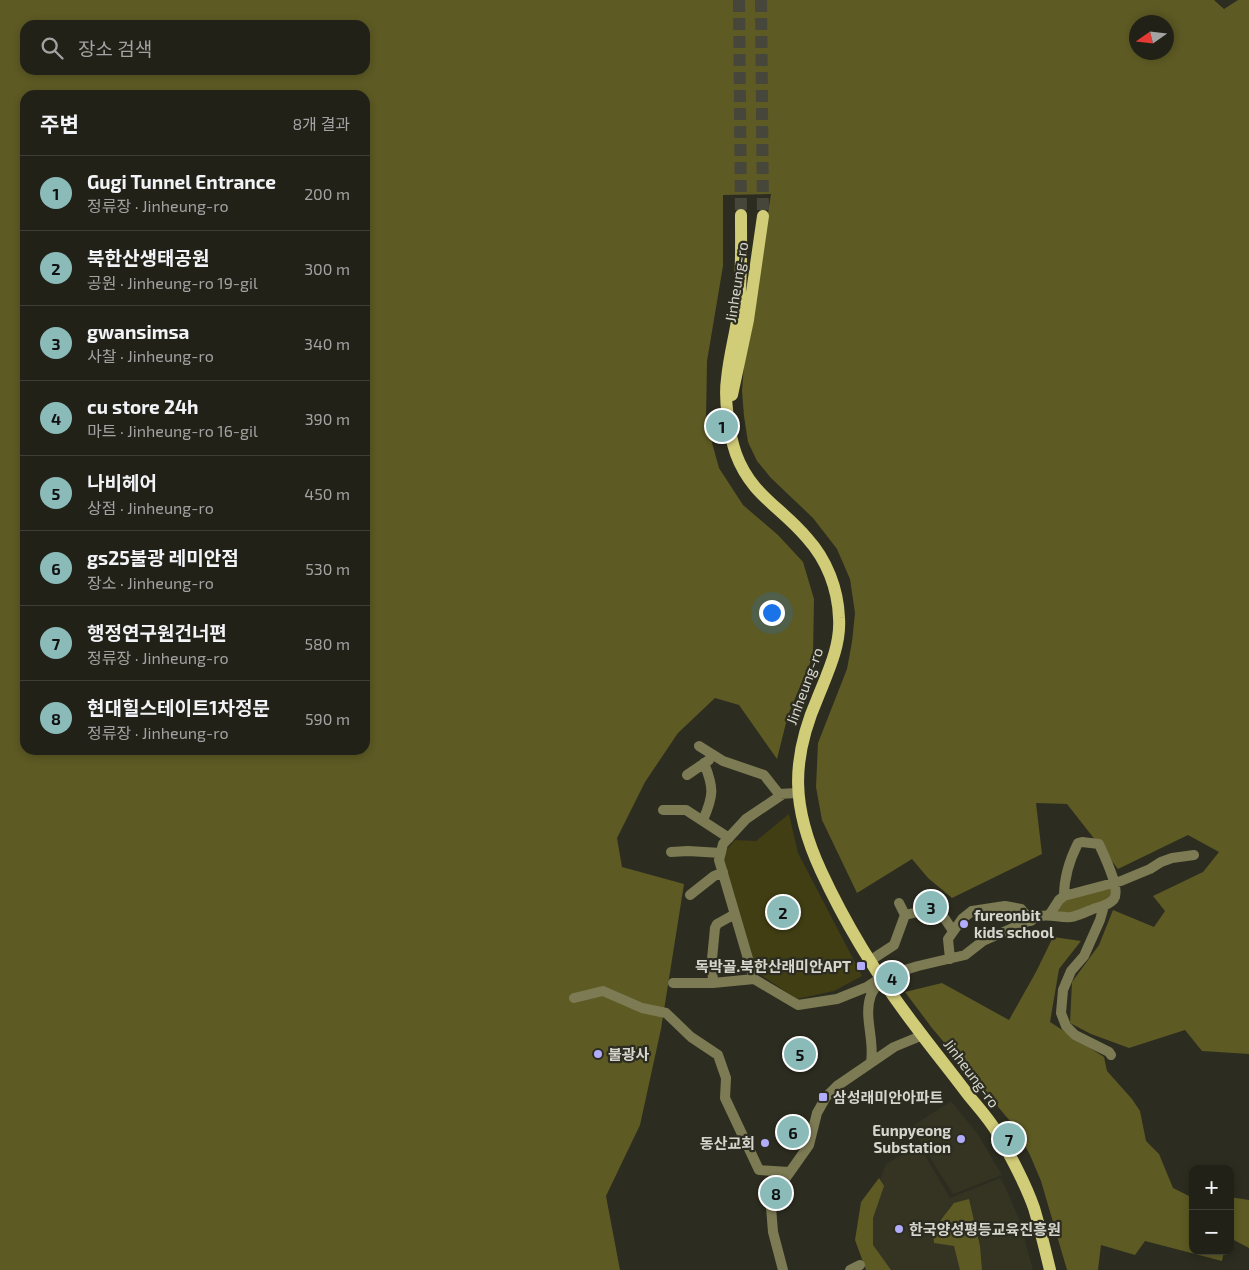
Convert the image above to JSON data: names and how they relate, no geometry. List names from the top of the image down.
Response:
{
  "streets": {
    "main road": ["Jinheung-ro"]
  },
  "places": {
    "other": [
      "fureonbit kids school",
      "불광사",
      "Eunpyeong Substation",
      "동산교회",
      "한국양성평등교육진흥원"
    ],
    "transit": ["독박골.북한산래미안APT", "삼성래미안아파트"]
  },
  "north": "left",
  "page": {
    "search": "장소 검색",
    "heading": ["주변", "8개 결과"],
    "list": [
      {
        "mark": "1",
        "name": "Gugi Tunnel Entrance",
        "note": "정류장 · Jinheung-ro",
        "value": "200 m"
      },
      {
        "mark": "2",
        "name": "북한산생태공원",
        "note": "공원 · Jinheung-ro 19-gil",
        "value": "300 m"
      },
      {
        "mark": "3",
        "name": "gwansimsa",
        "note": "사찰 · Jinheung-ro",
        "value": "340 m"
      },
      {
        "mark": "4",
        "name": "cu store 24h",
        "note": "마트 · Jinheung-ro 16-gil",
        "value": "390 m"
      },
      {
        "mark": "5",
        "name": "나비헤어",
        "note": "상점 · Jinheung-ro",
        "value": "450 m"
      },
      {
        "mark": "6",
        "name": "gs25불광 레미안점",
        "note": "장소 · Jinheung-ro",
        "value": "530 m"
      },
      {
        "mark": "7",
        "name": "행정연구원건너편",
        "note": "정류장 · Jinheung-ro",
        "value": "580 m"
      },
      {
        "mark": "8",
        "name": "현대힐스테이트1차정문",
        "note": "정류장 · Jinheung-ro",
        "value": "590 m"
      }
    ],
    "pins": [
      "1",
      "3",
      "2",
      "4",
      "5",
      "6",
      "7",
      "8"
    ],
    "map_buttons": ["+", "−"]
  }
}
